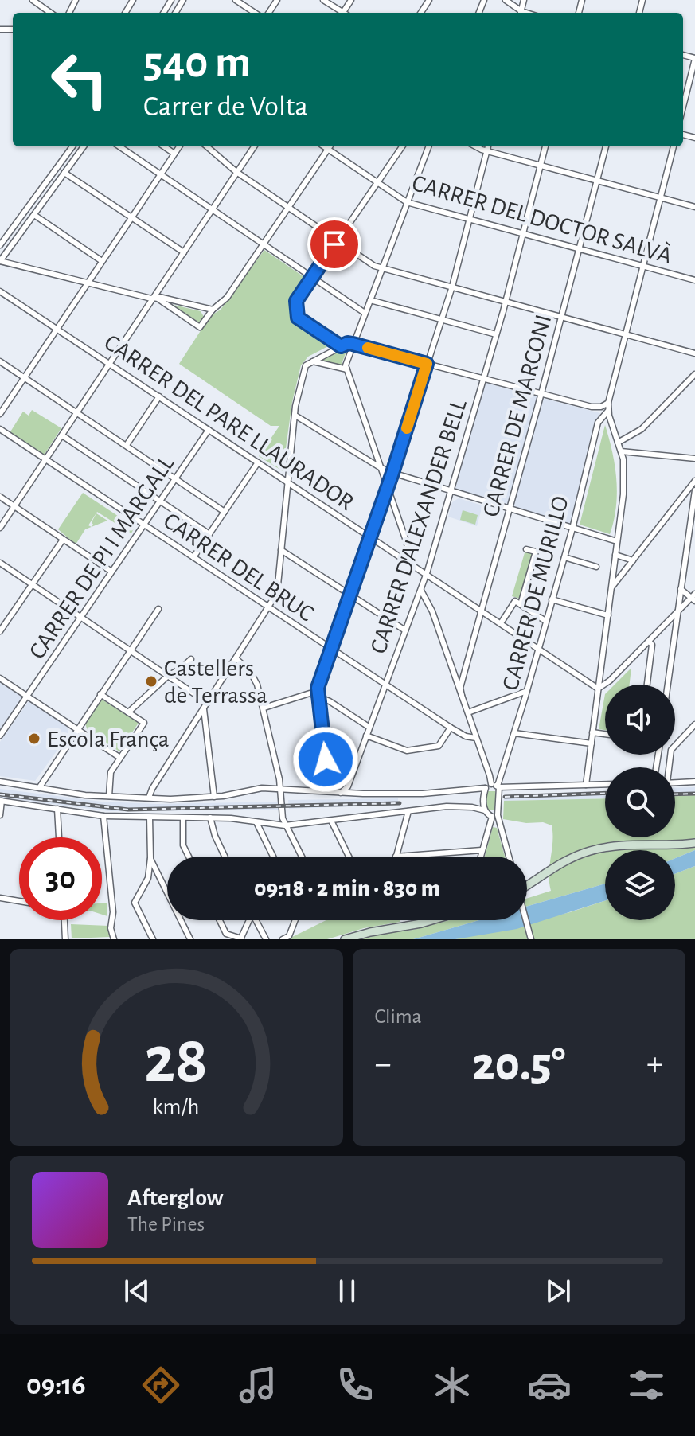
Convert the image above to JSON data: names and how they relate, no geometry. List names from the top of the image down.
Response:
{
  "streets": {
    "street": [
      "CARRER DEL DOCTOR SALVÀ",
      "CARRER DE MARCONI",
      "CARRER DEL PARE LLAURADOR",
      "CARRER D'ALEXANDER BELL",
      "CARRER DE PI I MARGALL",
      "CARRER DEL BRUC",
      "CARRER DE MURILLO"
    ]
  },
  "crossings": [
    ["CARRER DEL DOCTOR SALVÀ", "CARRER DE MARCONI"],
    ["CARRER DEL DOCTOR SALVÀ", "CARRER D'ALEXANDER BELL"],
    ["CARRER DE MARCONI", "CARRER DEL PARE LLAURADOR"],
    ["CARRER DEL PARE LLAURADOR", "CARRER D'ALEXANDER BELL"],
    ["CARRER DEL PARE LLAURADOR", "CARRER DE PI I MARGALL"],
    ["CARRER DEL PARE LLAURADOR", "CARRER DE MURILLO"],
    ["CARRER D'ALEXANDER BELL", "CARRER DEL BRUC"],
    ["CARRER DE PI I MARGALL", "CARRER DEL BRUC"]
  ],
  "places": ["Castellers de Terrassa", "Escola França"],
  "page": {
    "turn": ["540 m", "Carrer de Volta"],
    "limit": "30",
    "trip": "09:18 · 2 min · 830 m",
    "tile": "Clima",
    "heat": ["−", "20.5°", "+"],
    "song": ["Afterglow", "The Pines"],
    "tabs": "09:16",
    "gauge": ["28", "km/h"]
  }
}
